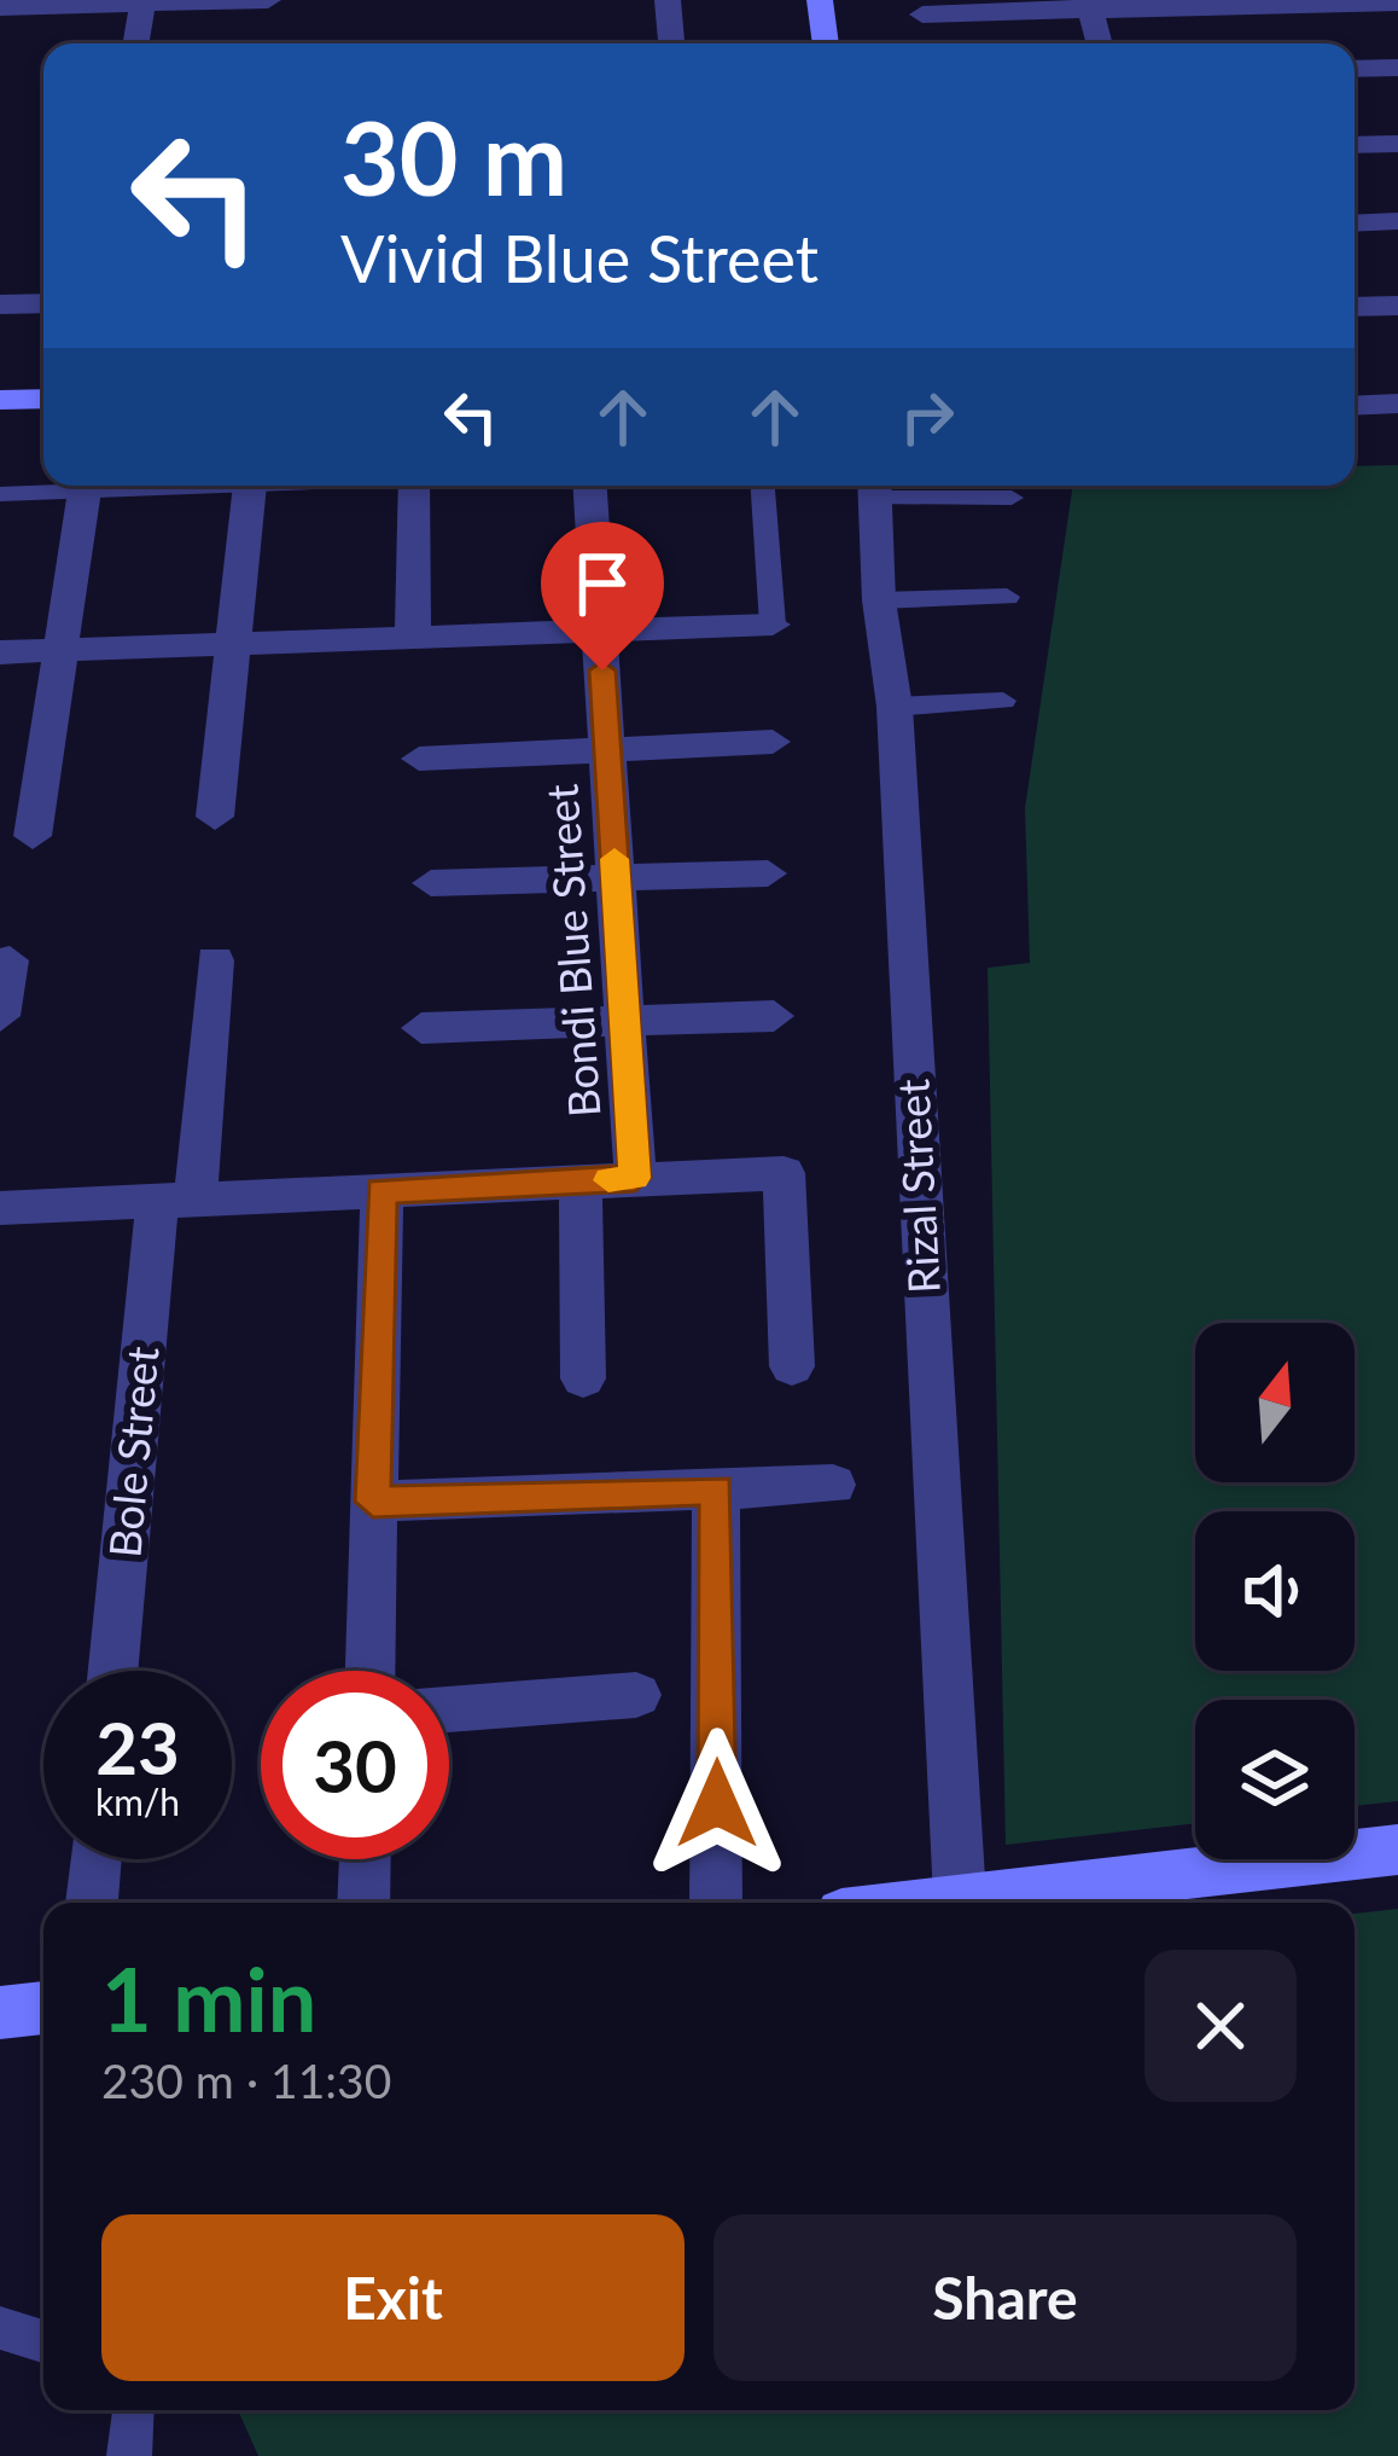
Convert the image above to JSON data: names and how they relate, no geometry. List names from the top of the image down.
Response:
{
  "streets": {
    "street": ["Bondi Blue Street", "Rizal Street", "Bole Street"]
  },
  "north": "top",
  "page": {
    "turn": ["30 m", "Vivid Blue Street"],
    "speed": "23 km/h",
    "limit": "30",
    "heading": ["1 min", "230 m · 11:30"],
    "buttons": ["Exit", "Share"]
  }
}
